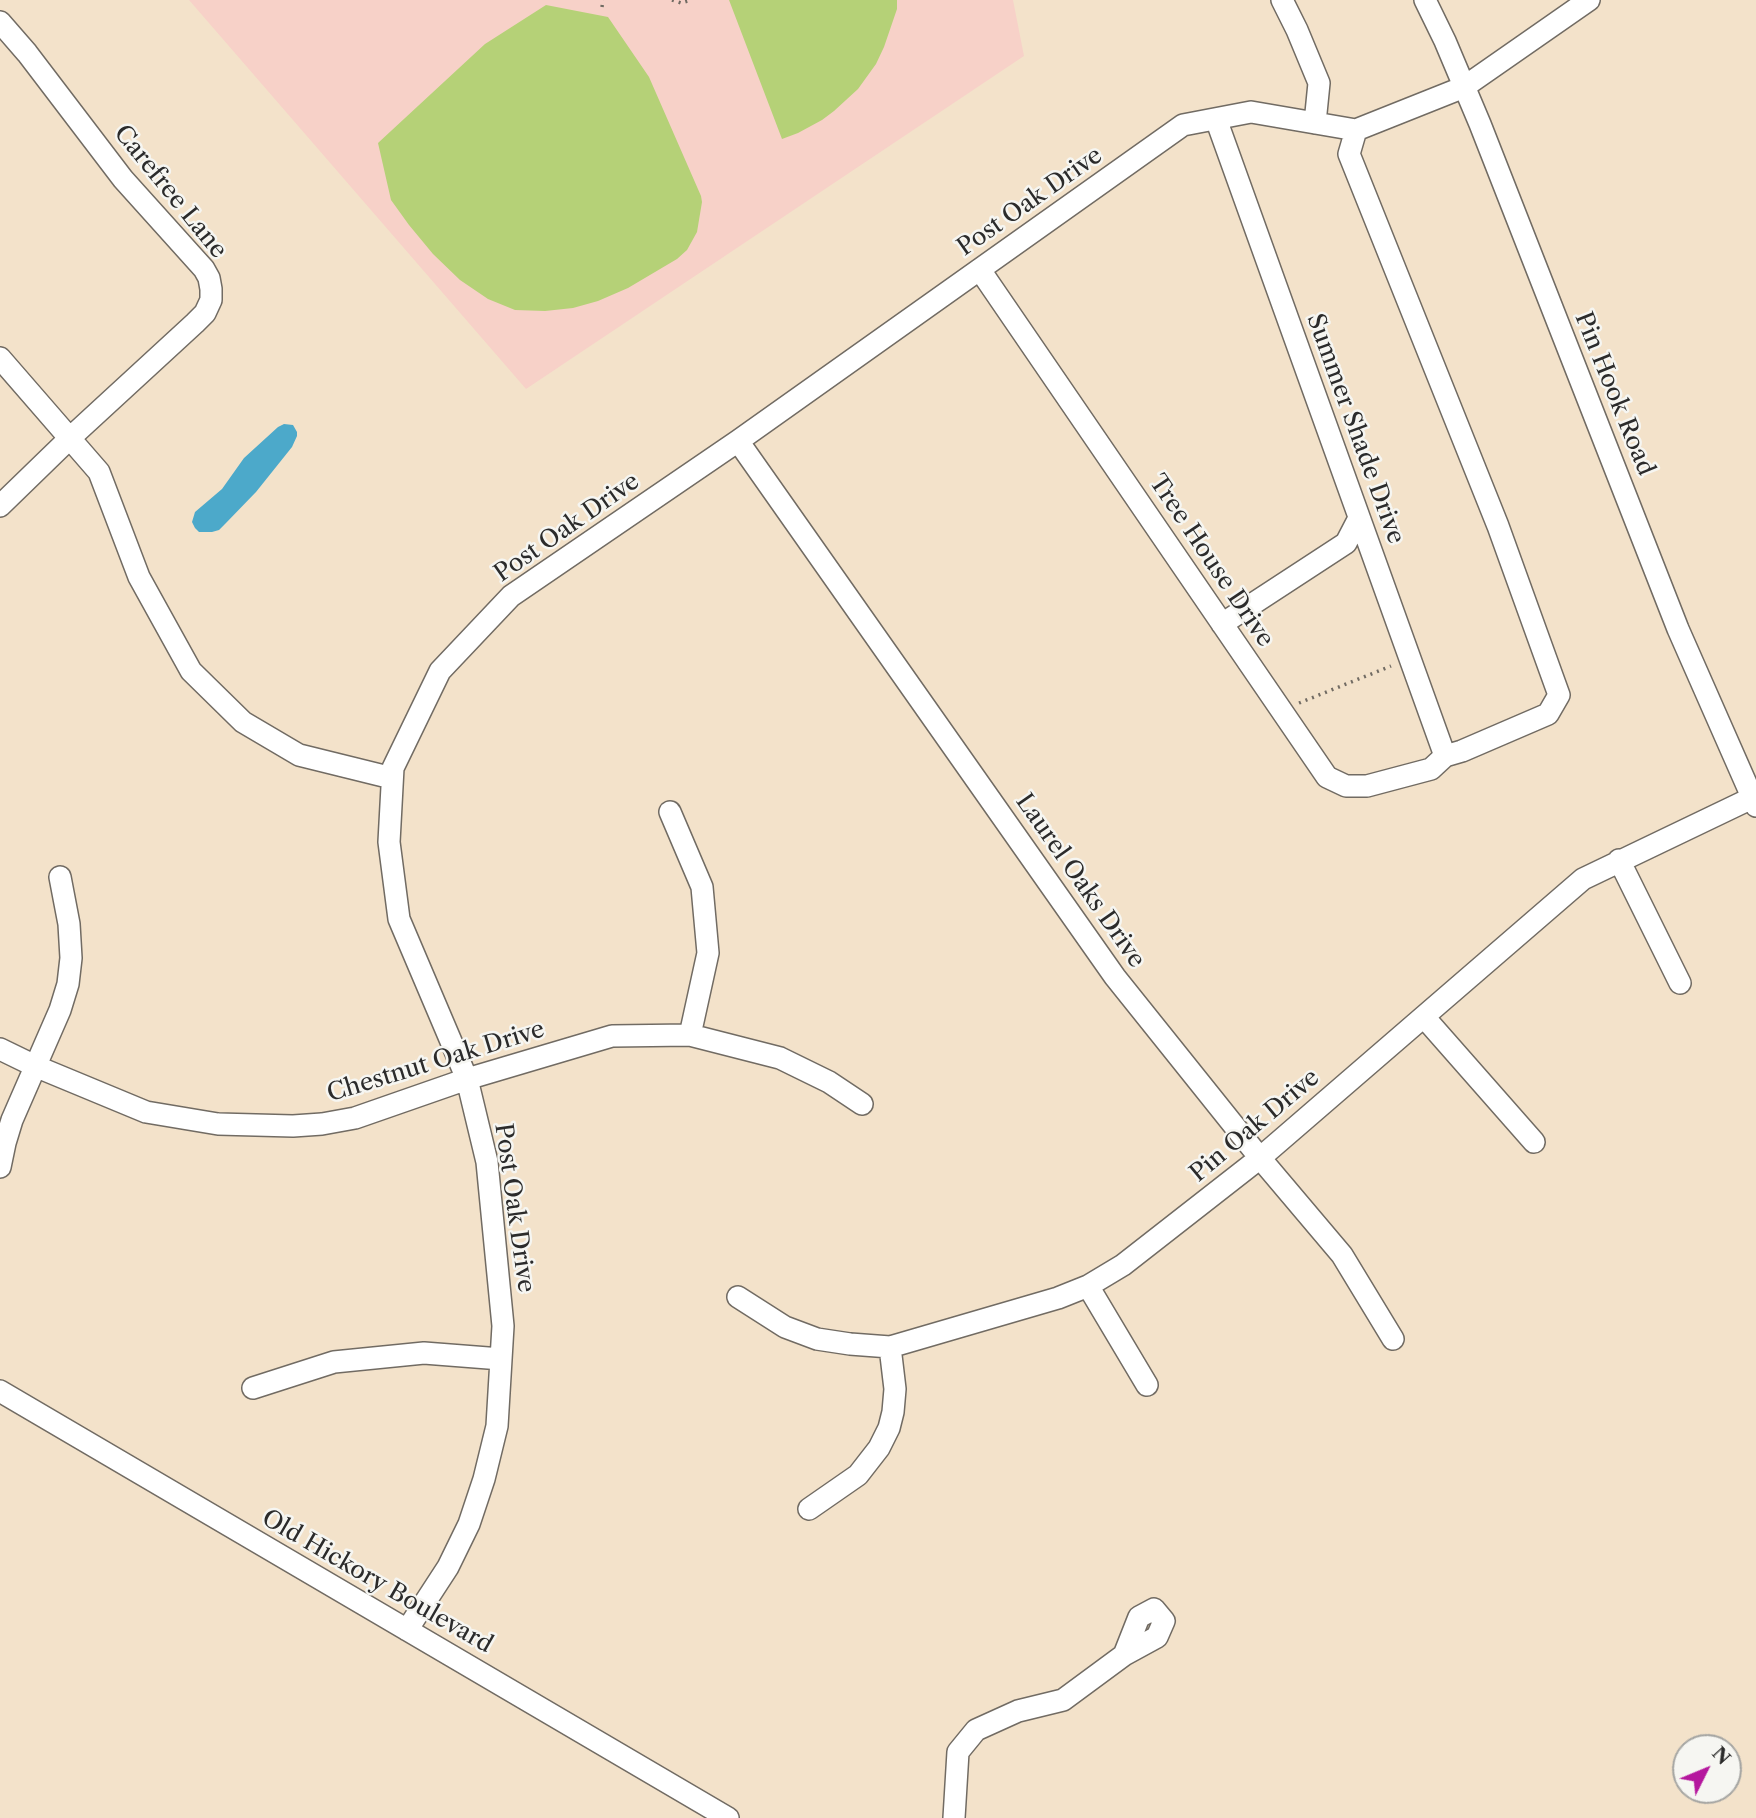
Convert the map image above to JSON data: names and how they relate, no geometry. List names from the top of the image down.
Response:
{
  "streets": {
    "street": [
      "Carefree Lane",
      "Post Oak Drive",
      "Pin Hook Road",
      "Summer Shade Drive",
      "Tree House Drive",
      "Laurel Oaks Drive",
      "Chestnut Oak Drive",
      "Pin Oak Drive",
      "Old Hickory Boulevard"
    ]
  },
  "crossings": [
    ["Post Oak Drive", "Summer Shade Drive"],
    ["Post Oak Drive", "Tree House Drive"],
    ["Post Oak Drive", "Laurel Oaks Drive"],
    ["Post Oak Drive", "Chestnut Oak Drive"],
    ["Post Oak Drive", "Old Hickory Boulevard"],
    ["Pin Hook Road", "Pin Oak Drive"],
    ["Summer Shade Drive", "Tree House Drive"],
    ["Laurel Oaks Drive", "Pin Oak Drive"]
  ],
  "north": "top right"
}
